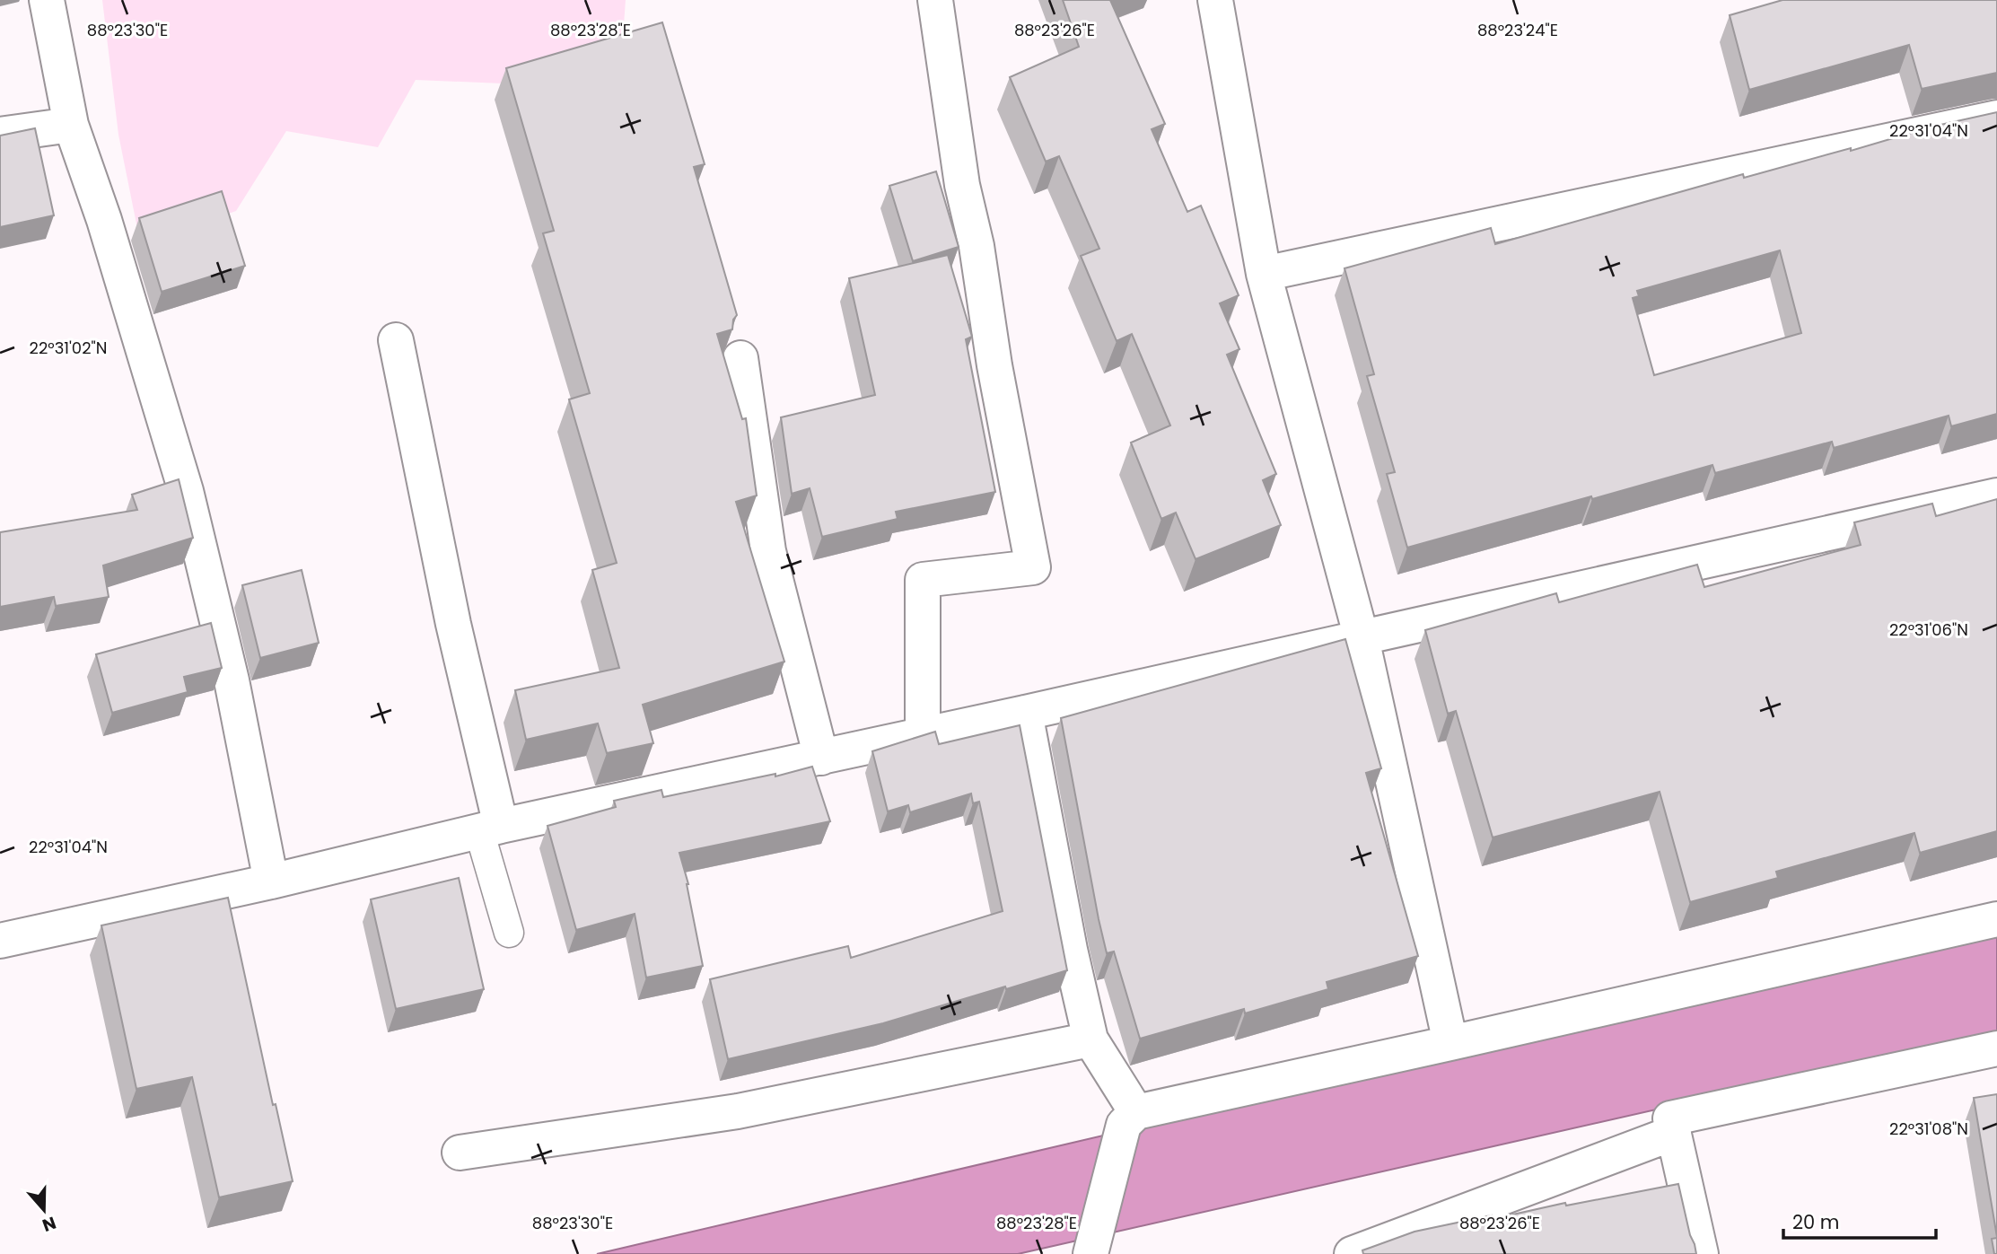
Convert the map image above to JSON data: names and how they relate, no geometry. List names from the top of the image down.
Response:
{
  "scale_bar": "20 m",
  "north": "bottom",
  "coordinates": [
    "88°23'30\"E",
    "88°23'28\"E",
    "88°23'26\"E",
    "88°23'24\"E",
    "22°31'04\"N",
    "22°31'02\"N",
    "22°31'06\"N",
    "22°31'08\"N"
  ]
}
